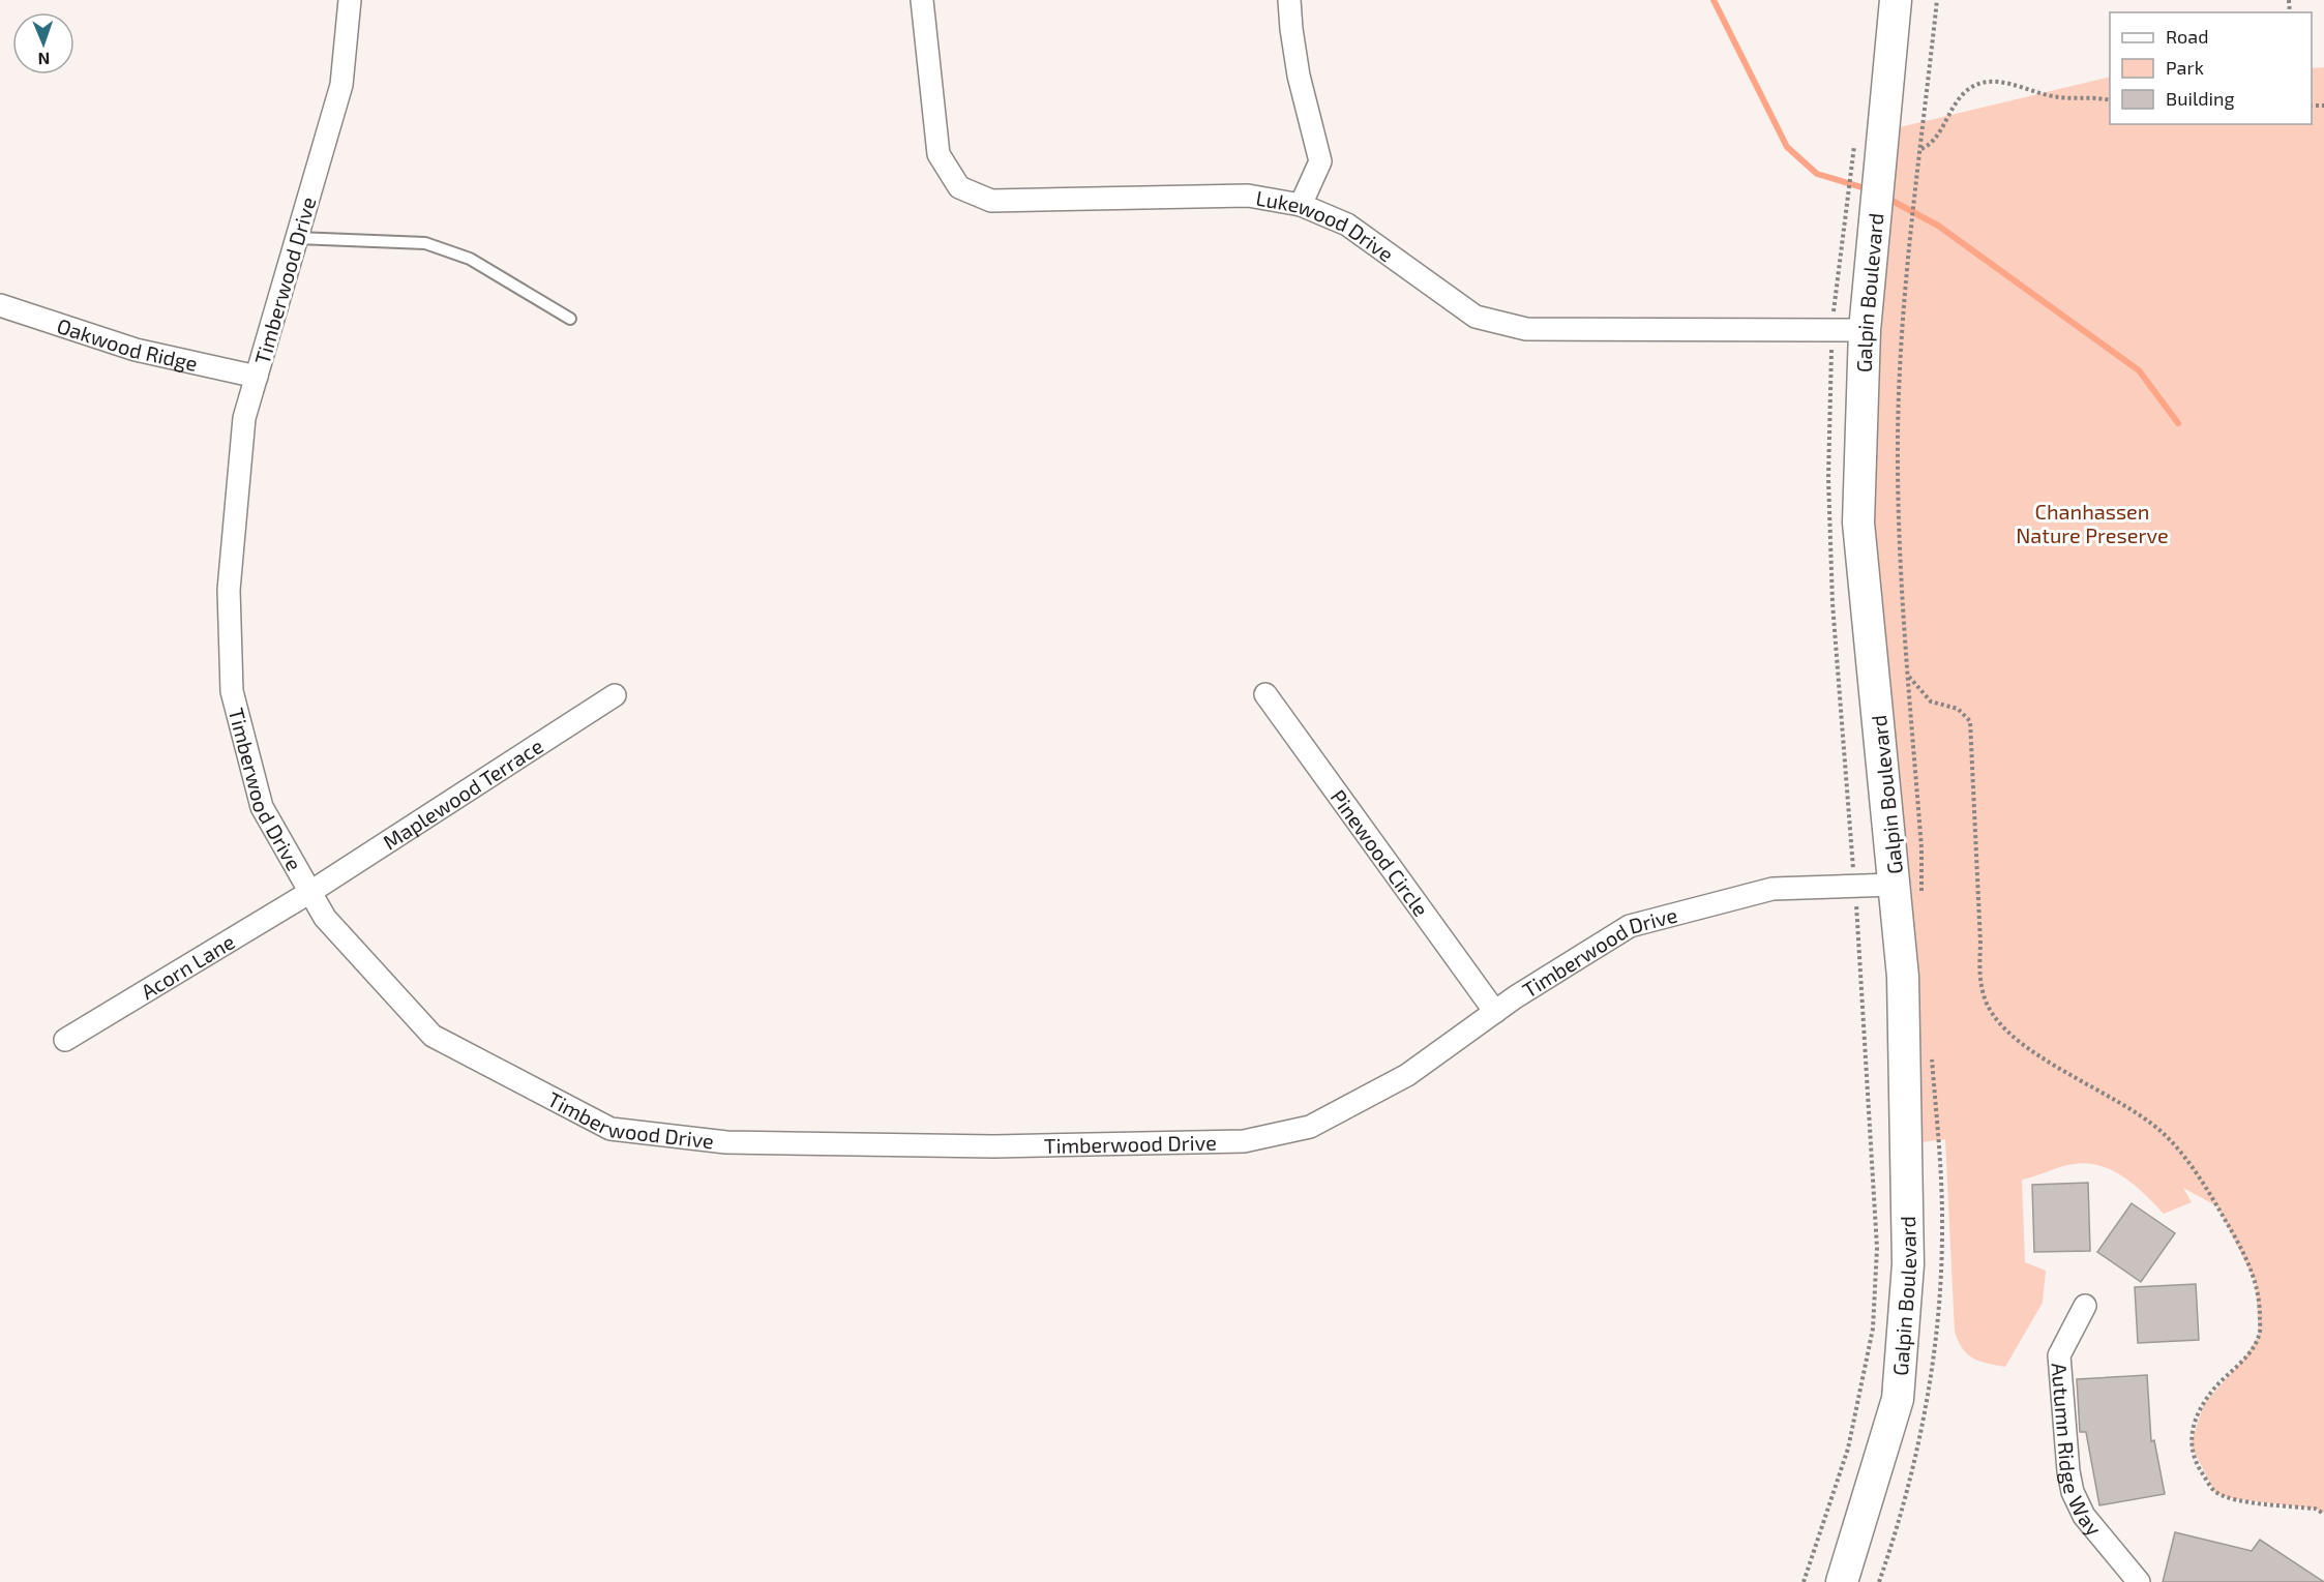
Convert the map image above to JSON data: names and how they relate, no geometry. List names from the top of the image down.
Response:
{
  "streets": {
    "street": [
      "Lukewood Drive",
      "Timberwood Drive",
      "Galpin Boulevard",
      "Oakwood Ridge",
      "Maplewood Terrace",
      "Pinewood Circle",
      "Acorn Lane",
      "Autumn Ridge Way"
    ]
  },
  "crossings": [
    ["Lukewood Drive", "Galpin Boulevard"],
    ["Timberwood Drive", "Galpin Boulevard"],
    ["Timberwood Drive", "Oakwood Ridge"],
    ["Timberwood Drive", "Maplewood Terrace"],
    ["Timberwood Drive", "Pinewood Circle"],
    ["Timberwood Drive", "Acorn Lane"],
    ["Maplewood Terrace", "Acorn Lane"]
  ],
  "parks": ["Chanhassen Nature Preserve"],
  "legend": ["Road", "Park", "Building"],
  "north": "bottom"
}
